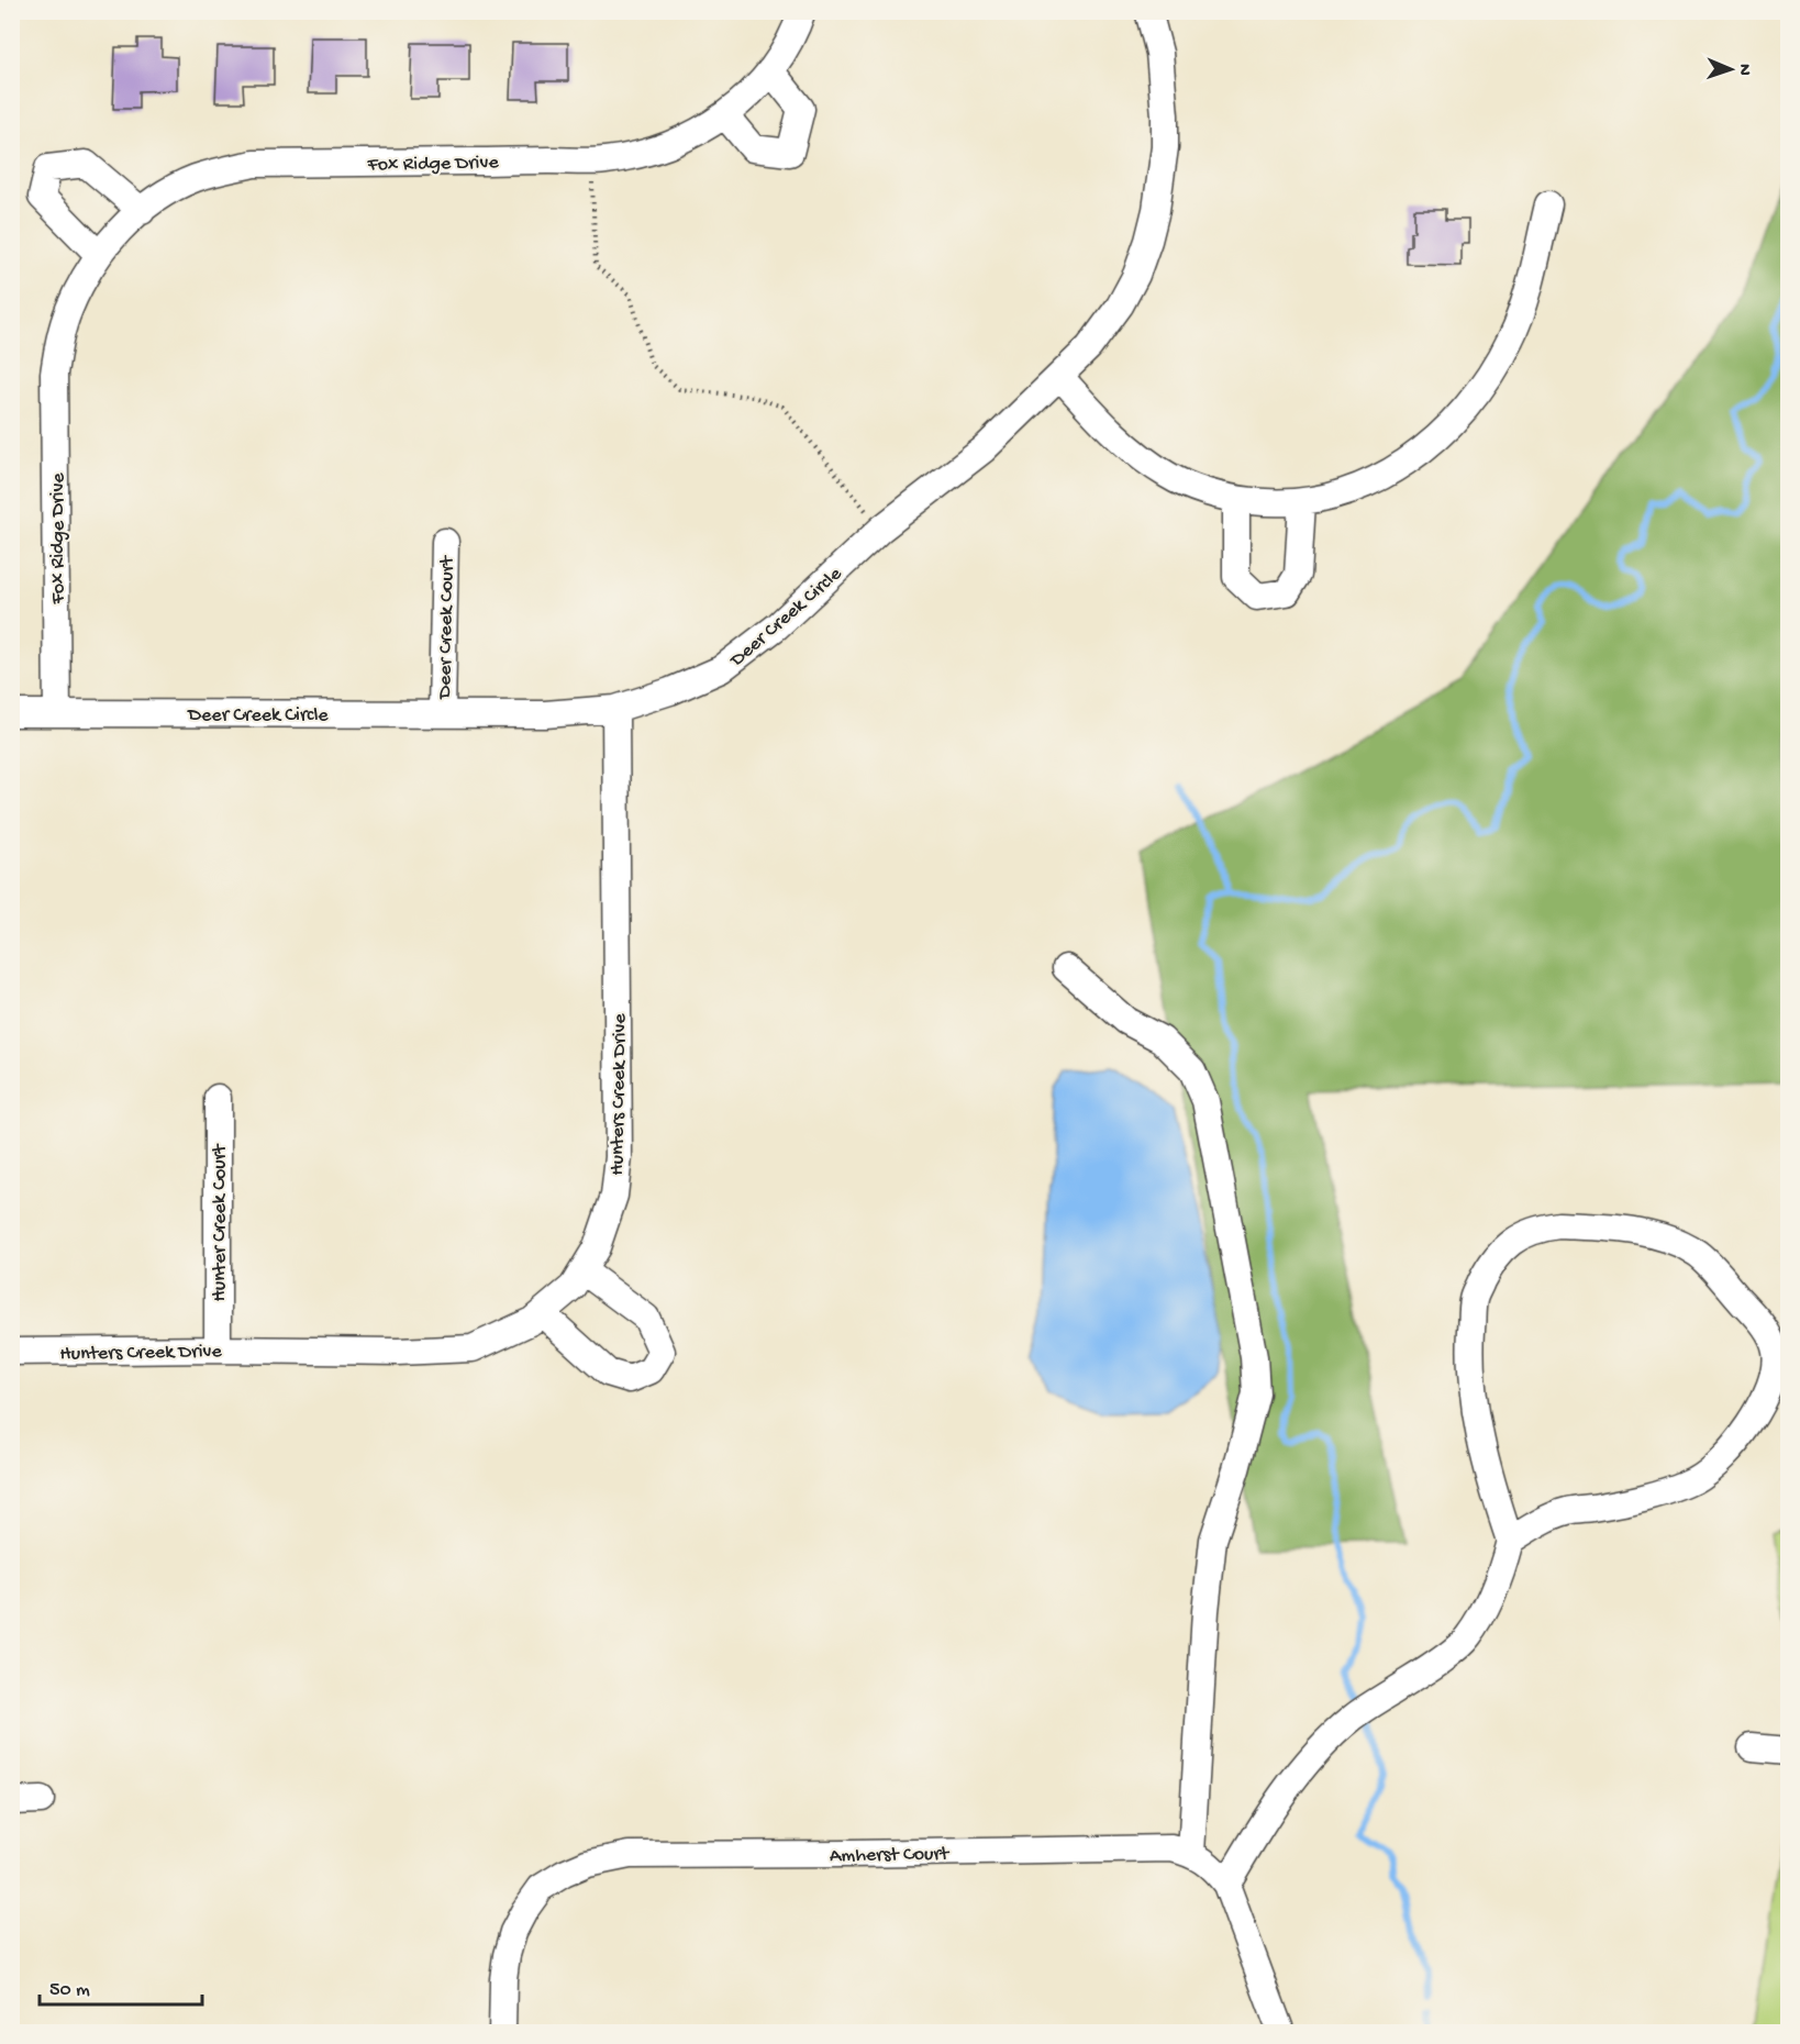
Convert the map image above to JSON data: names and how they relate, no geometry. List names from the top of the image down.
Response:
{
  "streets": {
    "street": [
      "Fox Ridge Drive",
      "Deer Creek Circle",
      "Deer Creek Court",
      "Hunters Creek Drive",
      "Hunter Creek Court",
      "Amherst Court"
    ]
  },
  "crossings": [
    ["Fox Ridge Drive", "Deer Creek Circle"],
    ["Deer Creek Circle", "Deer Creek Court"],
    ["Deer Creek Circle", "Hunters Creek Drive"],
    ["Hunters Creek Drive", "Hunter Creek Court"]
  ],
  "scale_bar": "50 m",
  "north": "right"
}
